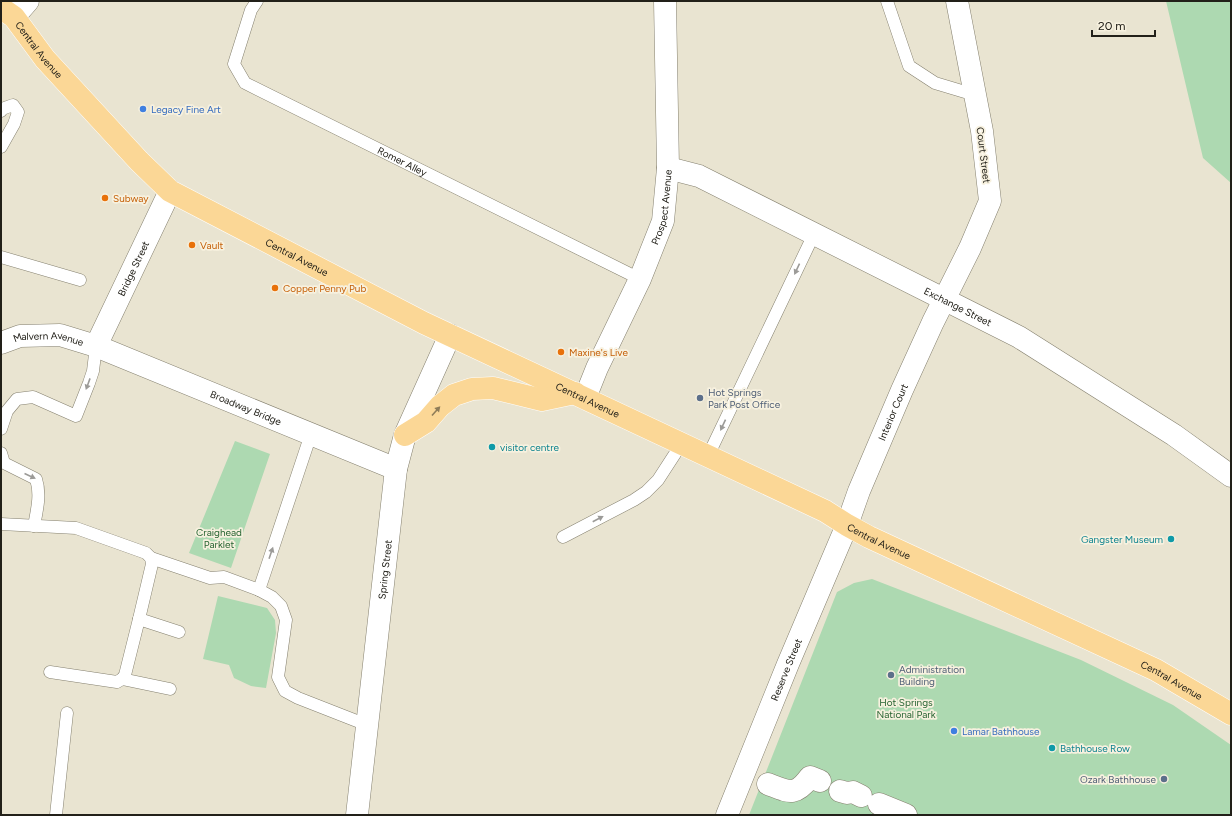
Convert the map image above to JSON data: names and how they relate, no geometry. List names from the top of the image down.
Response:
{
  "streets": {
    "main road": ["Central Avenue"],
    "street": [
      "Court Street",
      "Prospect Avenue",
      "Bridge Street",
      "Exchange Street",
      "Malvern Avenue",
      "Broadway Bridge",
      "Interior Court",
      "Spring Street",
      "Reserve Street"
    ],
    "lane": ["Romer Alley"]
  },
  "crossings": [
    ["Central Avenue", "Prospect Avenue"],
    ["Central Avenue", "Bridge Street"],
    ["Central Avenue", "Interior Court"],
    ["Central Avenue", "Spring Street"],
    ["Central Avenue", "Reserve Street"],
    ["Court Street", "Exchange Street"],
    ["Court Street", "Interior Court"],
    ["Romer Alley", "Prospect Avenue"],
    ["Prospect Avenue", "Exchange Street"],
    ["Bridge Street", "Malvern Avenue"],
    ["Bridge Street", "Broadway Bridge"],
    ["Exchange Street", "Interior Court"],
    ["Malvern Avenue", "Broadway Bridge"],
    ["Broadway Bridge", "Spring Street"],
    ["Interior Court", "Reserve Street"]
  ],
  "parks": ["Craighead Parklet", "Hot Springs National Park"],
  "places": [
    "Legacy Fine Art",
    "Subway",
    "Vault",
    "Copper Penny Pub",
    "Maxine's Live",
    "Hot Springs Park Post Office",
    "visitor centre",
    "Gangster Museum",
    "Administration Building",
    "Lamar Bathhouse",
    "Bathhouse Row",
    "Ozark Bathhouse"
  ],
  "scale_bar": "20 m"
}
